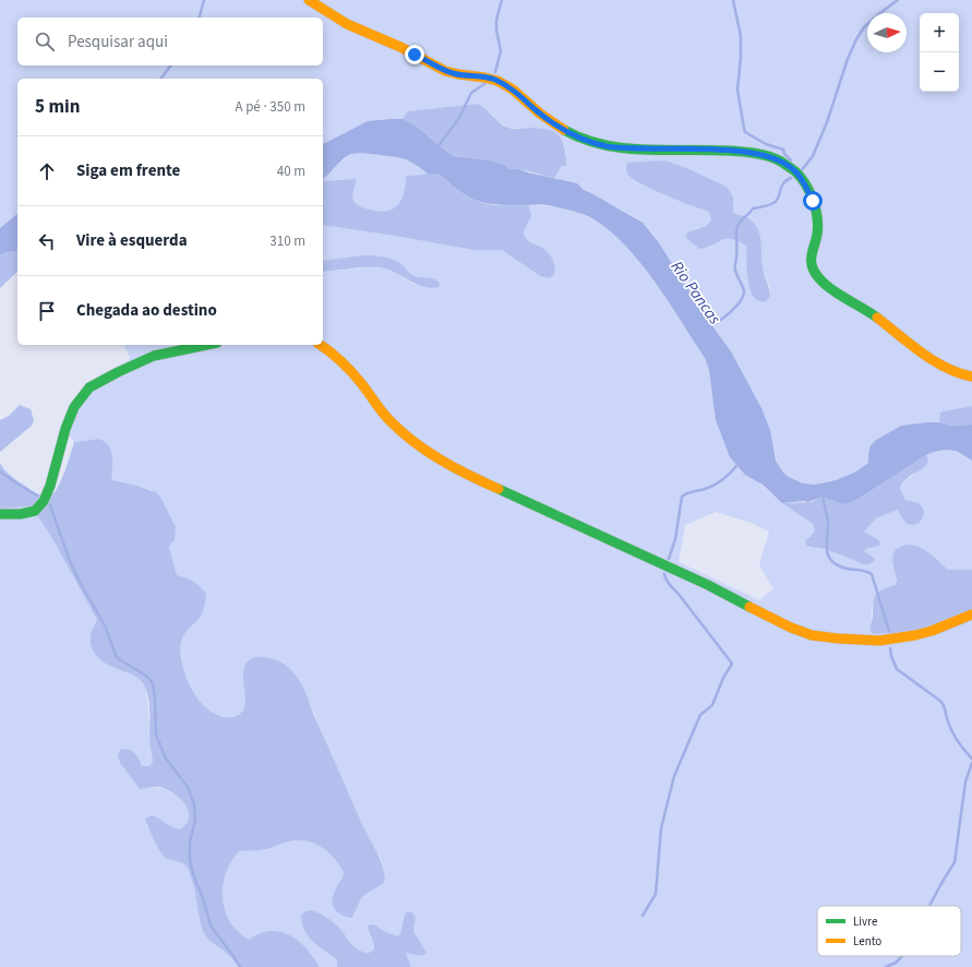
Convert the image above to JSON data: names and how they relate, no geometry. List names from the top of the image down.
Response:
{
  "water": ["Rio Pancas"],
  "legend": ["Livre", "Lento"],
  "north": "right",
  "page": {
    "map_buttons": ["+", "−"],
    "search": "Pesquisar aqui",
    "heading": ["5 min", "A pé · 350 m"],
    "list": [
      ["Siga em frente", "40 m"],
      ["Vire à esquerda", "310 m"],
      "Chegada ao destino"
    ]
  }
}
